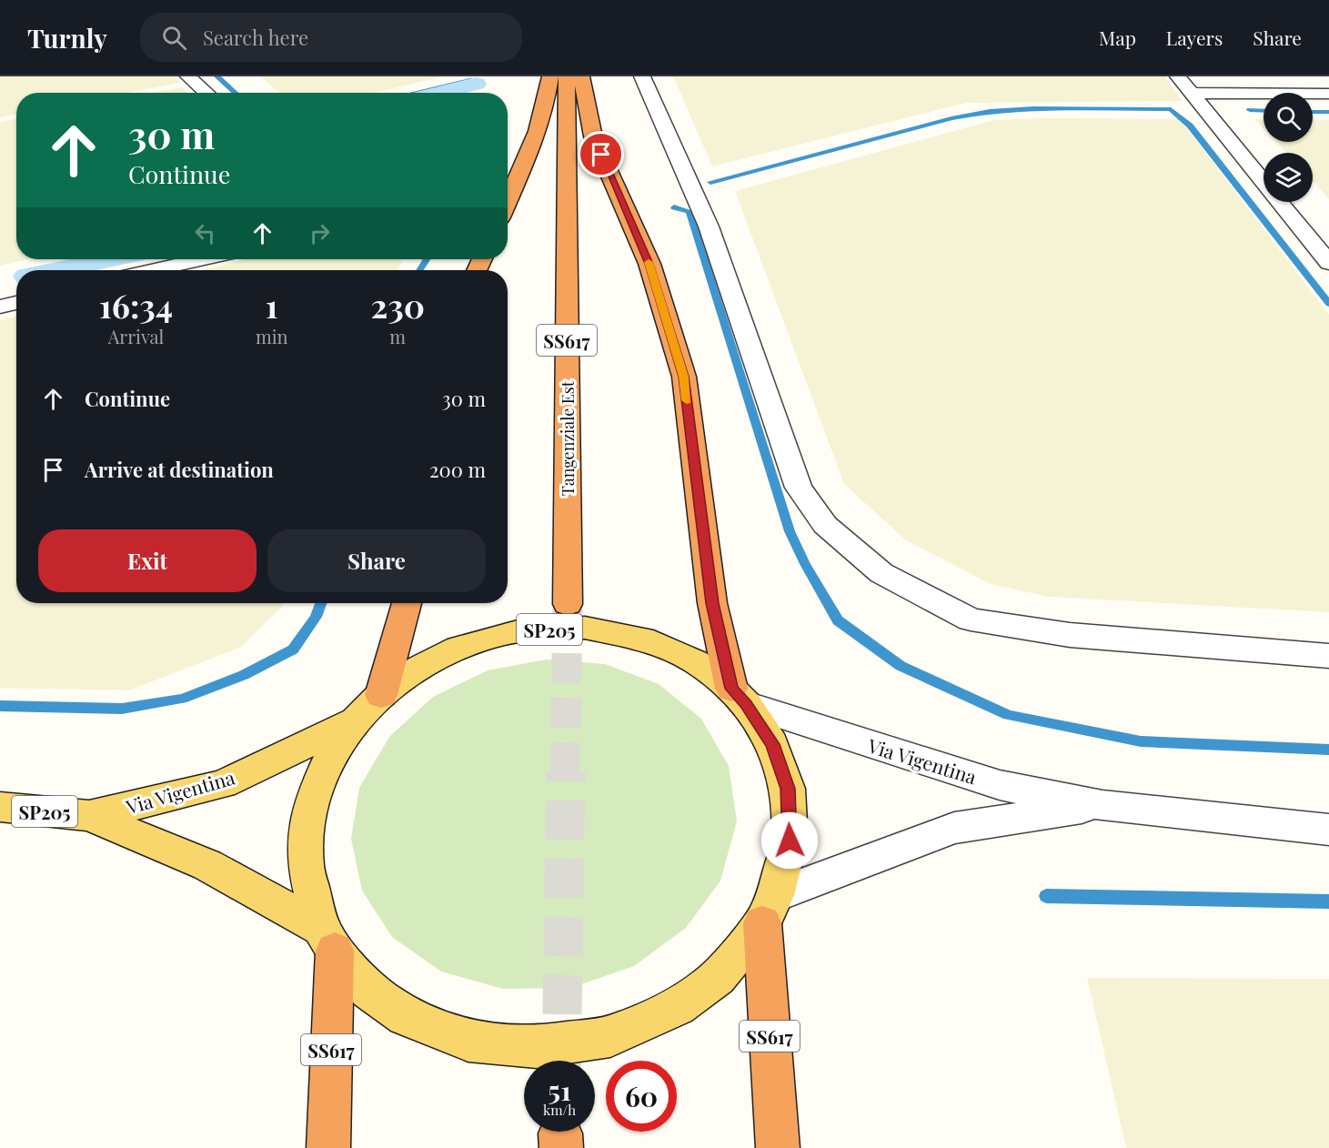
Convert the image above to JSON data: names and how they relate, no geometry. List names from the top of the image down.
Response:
{
  "streets": {
    "highway": ["SS617", "Tangenziale Est"],
    "main road": ["SP205", "Via Vigentina"]
  },
  "crossings": [
    ["SS617", "Via Vigentina"]
  ],
  "page": {
    "header": "Turnly",
    "search": "Search here",
    "nav": ["Map", "Layers", "Share"],
    "turn": ["30 m", "Continue"],
    "eta": [
      "16:34",
      "Arrival",
      "1",
      "min",
      "230",
      "m"
    ],
    "list": [
      {
        "name": "Continue",
        "value": "30 m"
      },
      {
        "name": "Arrive at destination",
        "value": "200 m"
      }
    ],
    "buttons": ["Exit", "Share"],
    "speed": "51 km/h",
    "limit": "60"
  }
}
